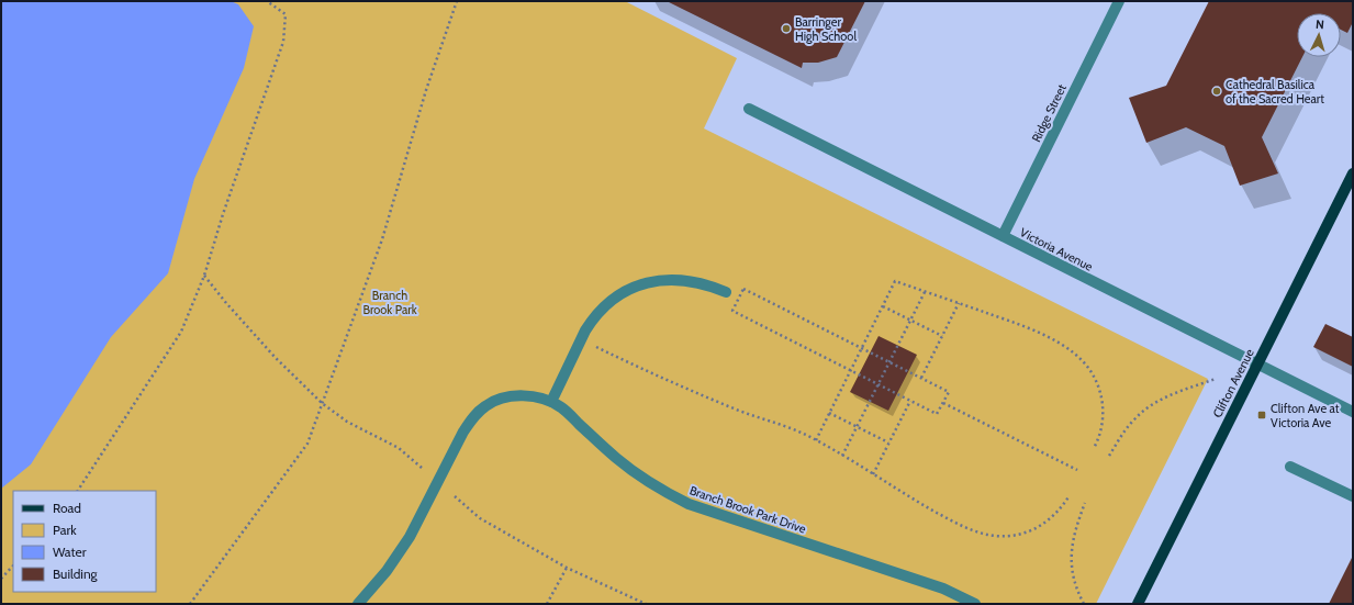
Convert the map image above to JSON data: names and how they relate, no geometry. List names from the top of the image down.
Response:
{
  "streets": {
    "main road": ["Clifton Avenue"],
    "street": ["Ridge Street", "Victoria Avenue", "Branch Brook Park Drive"]
  },
  "crossings": [
    ["Ridge Street", "Victoria Avenue"],
    ["Victoria Avenue", "Clifton Avenue"]
  ],
  "parks": ["Branch Brook Park"],
  "places": {
    "other": ["Barringer High School", "Cathedral Basilica of the Sacred Heart"],
    "transit": ["Clifton Ave at Victoria Ave"]
  },
  "legend": [
    "Road",
    "Park",
    "Water",
    "Building"
  ],
  "north": "top"
}
